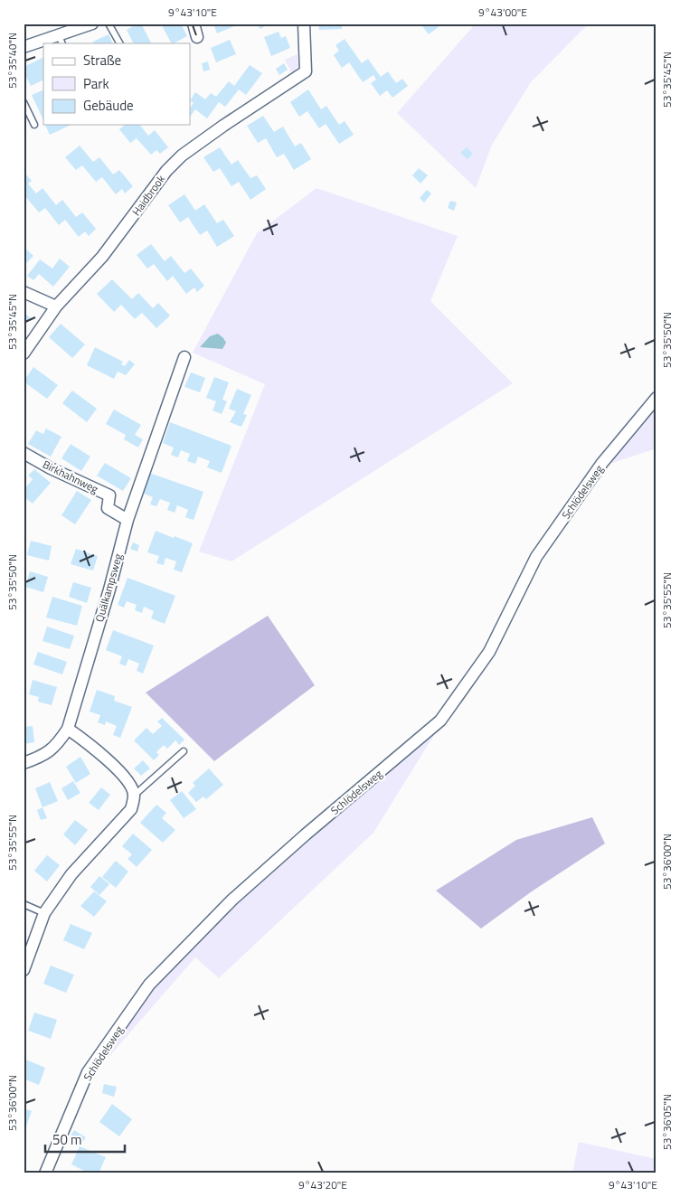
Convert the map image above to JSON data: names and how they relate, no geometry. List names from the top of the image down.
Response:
{
  "streets": {
    "street": [
      "Haidbrook",
      "Birkhahnweg",
      "Schlödelsweg",
      "Quälkampsweg"
    ]
  },
  "crossings": [
    ["Birkhahnweg", "Quälkampsweg"]
  ],
  "legend": ["Straße", "Park", "Gebäude"],
  "scale_bar": "50 m",
  "coordinates": [
    "9°43'10\"E",
    "9°43'00\"E",
    "53°35'40\"N",
    "53°35'45\"N",
    "53°35'50\"N",
    "53°35'55\"N",
    "53°36'00\"N",
    "53°36'05\"N",
    "9°43'20\"E"
  ]
}
